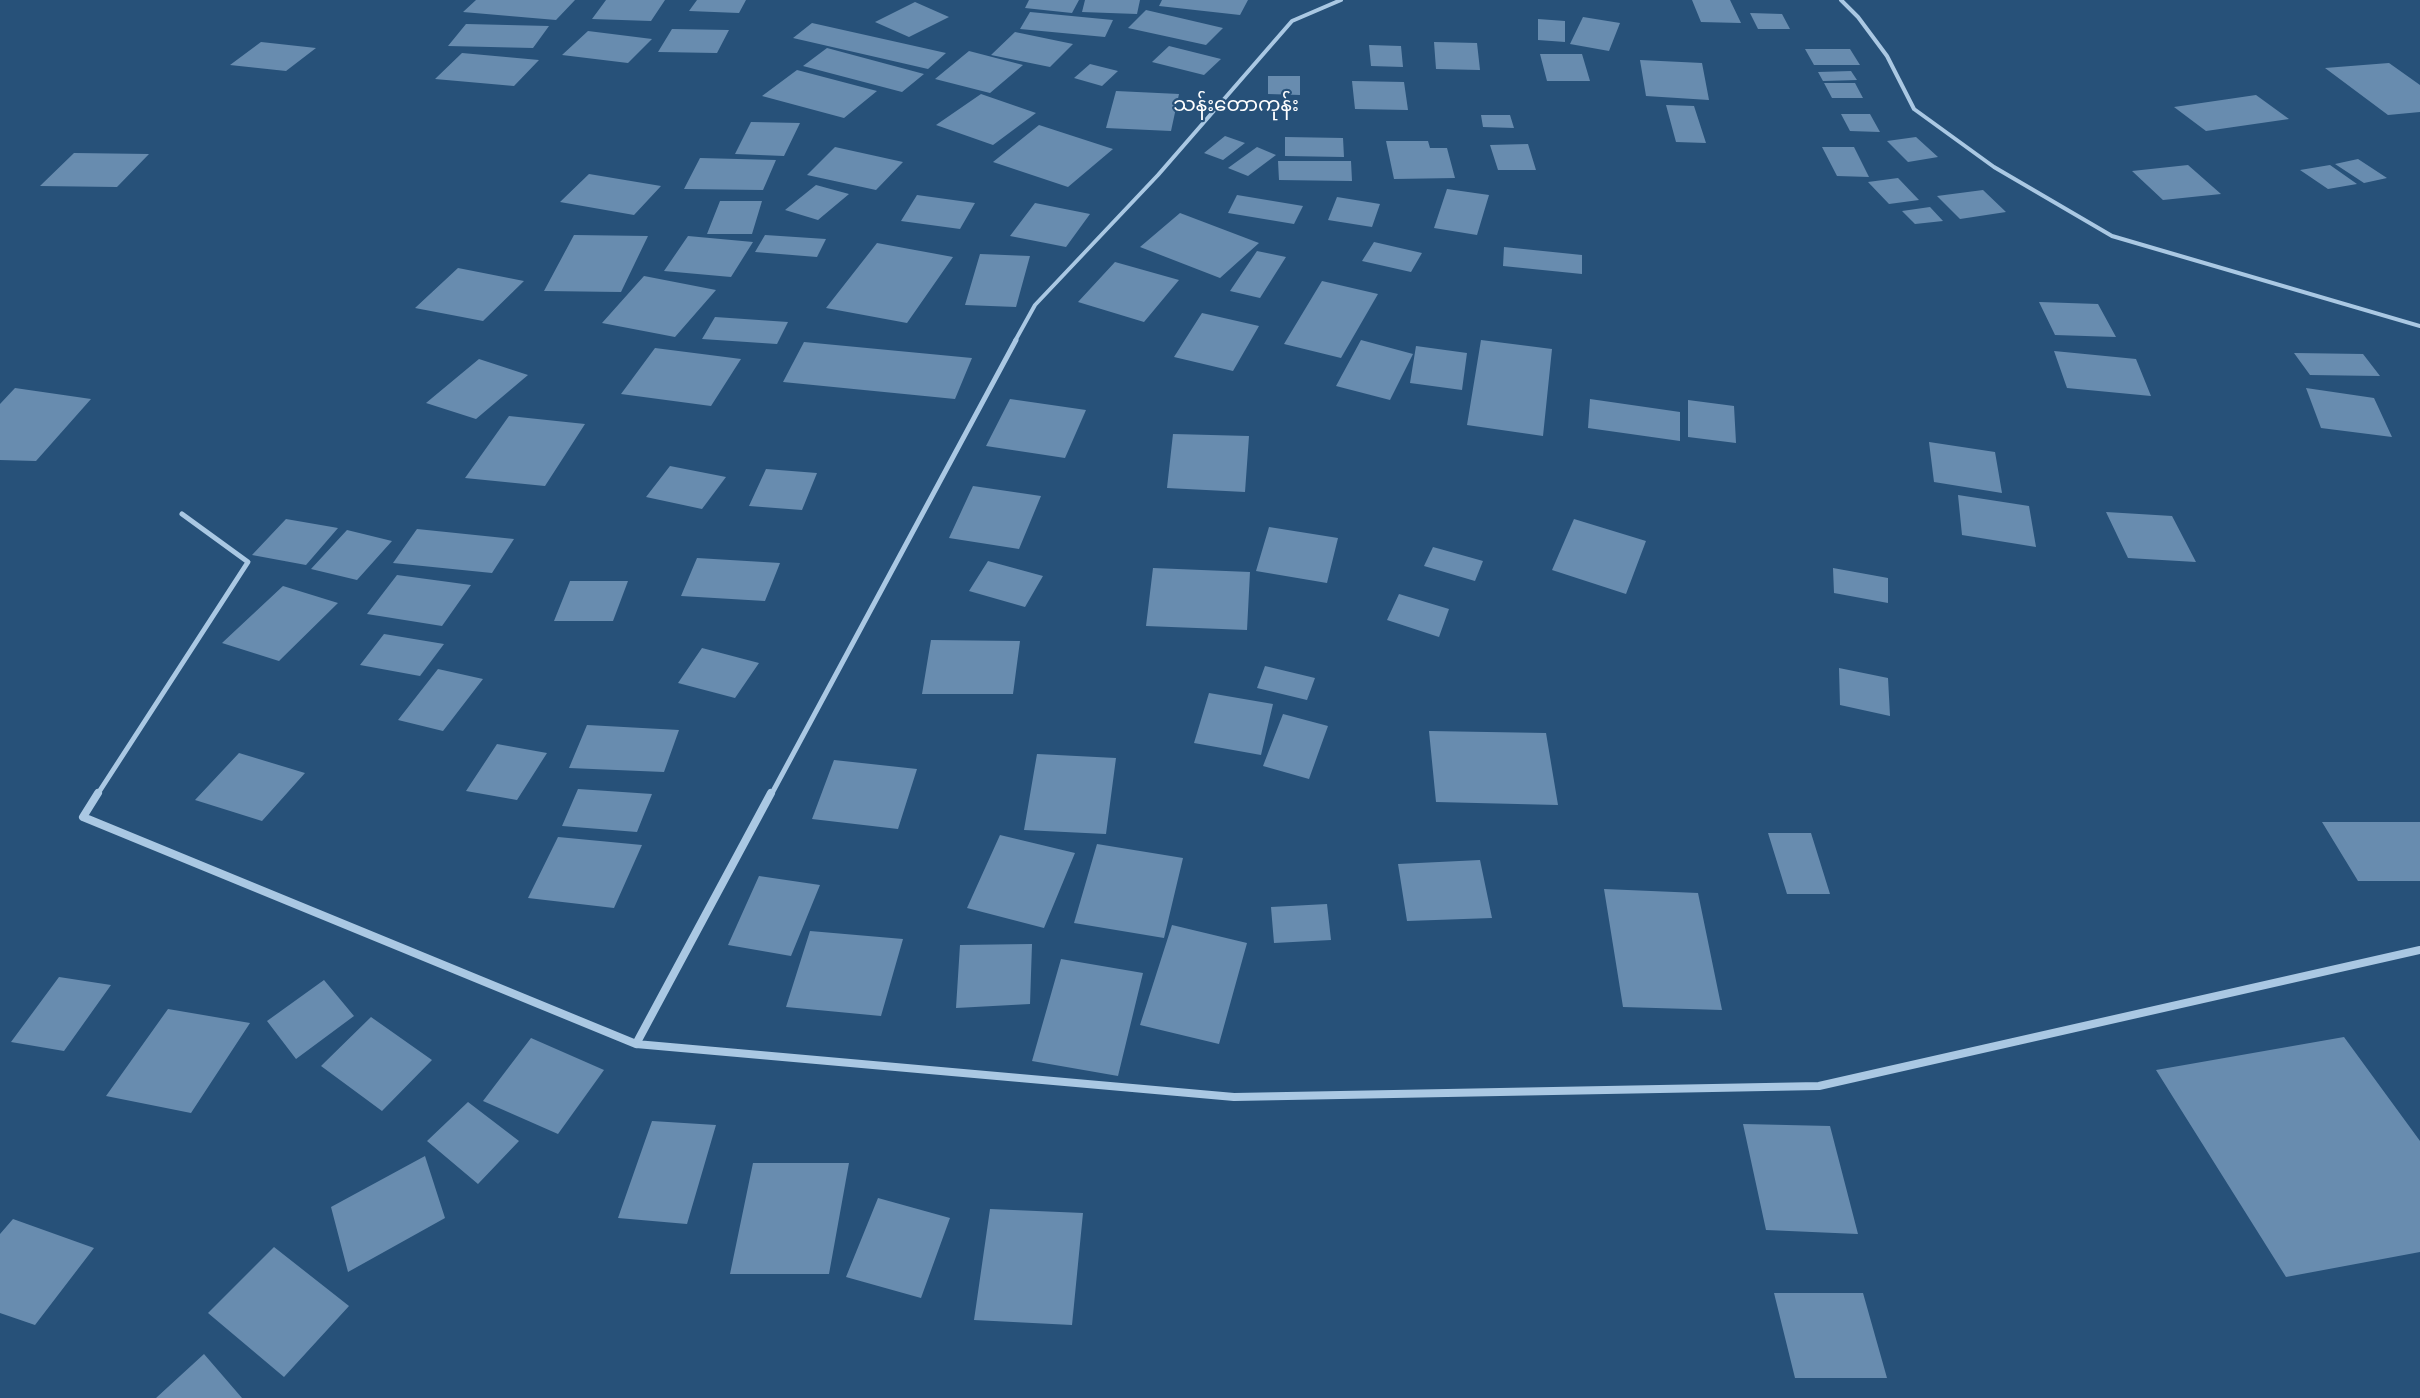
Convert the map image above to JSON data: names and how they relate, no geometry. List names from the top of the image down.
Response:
{
  "districts": ["သန်းတောကုန်း"]
}
